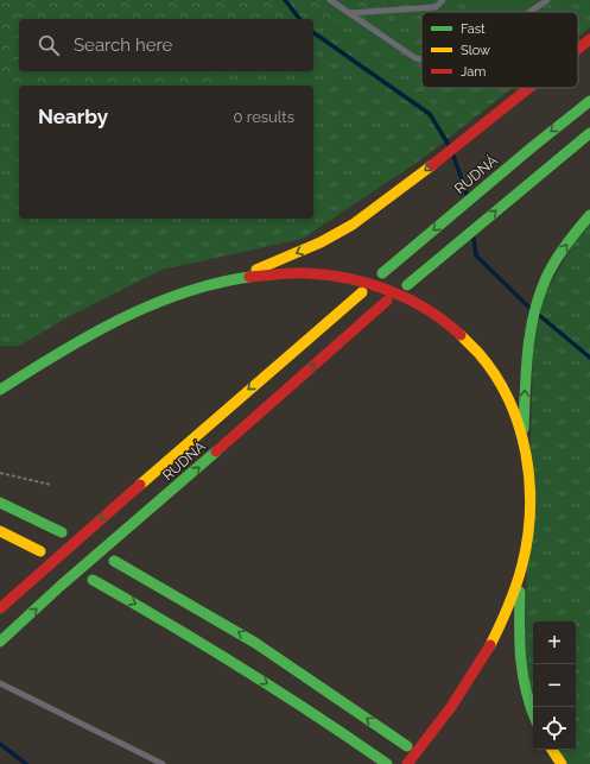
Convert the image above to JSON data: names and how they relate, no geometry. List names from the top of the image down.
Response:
{
  "streets": {
    "highway": ["RUDNÁ"]
  },
  "legend": ["Fast", "Slow", "Jam"],
  "page": {
    "search": "Search here",
    "heading": ["Nearby", "0 results"],
    "map_buttons": ["+", "−"]
  }
}
